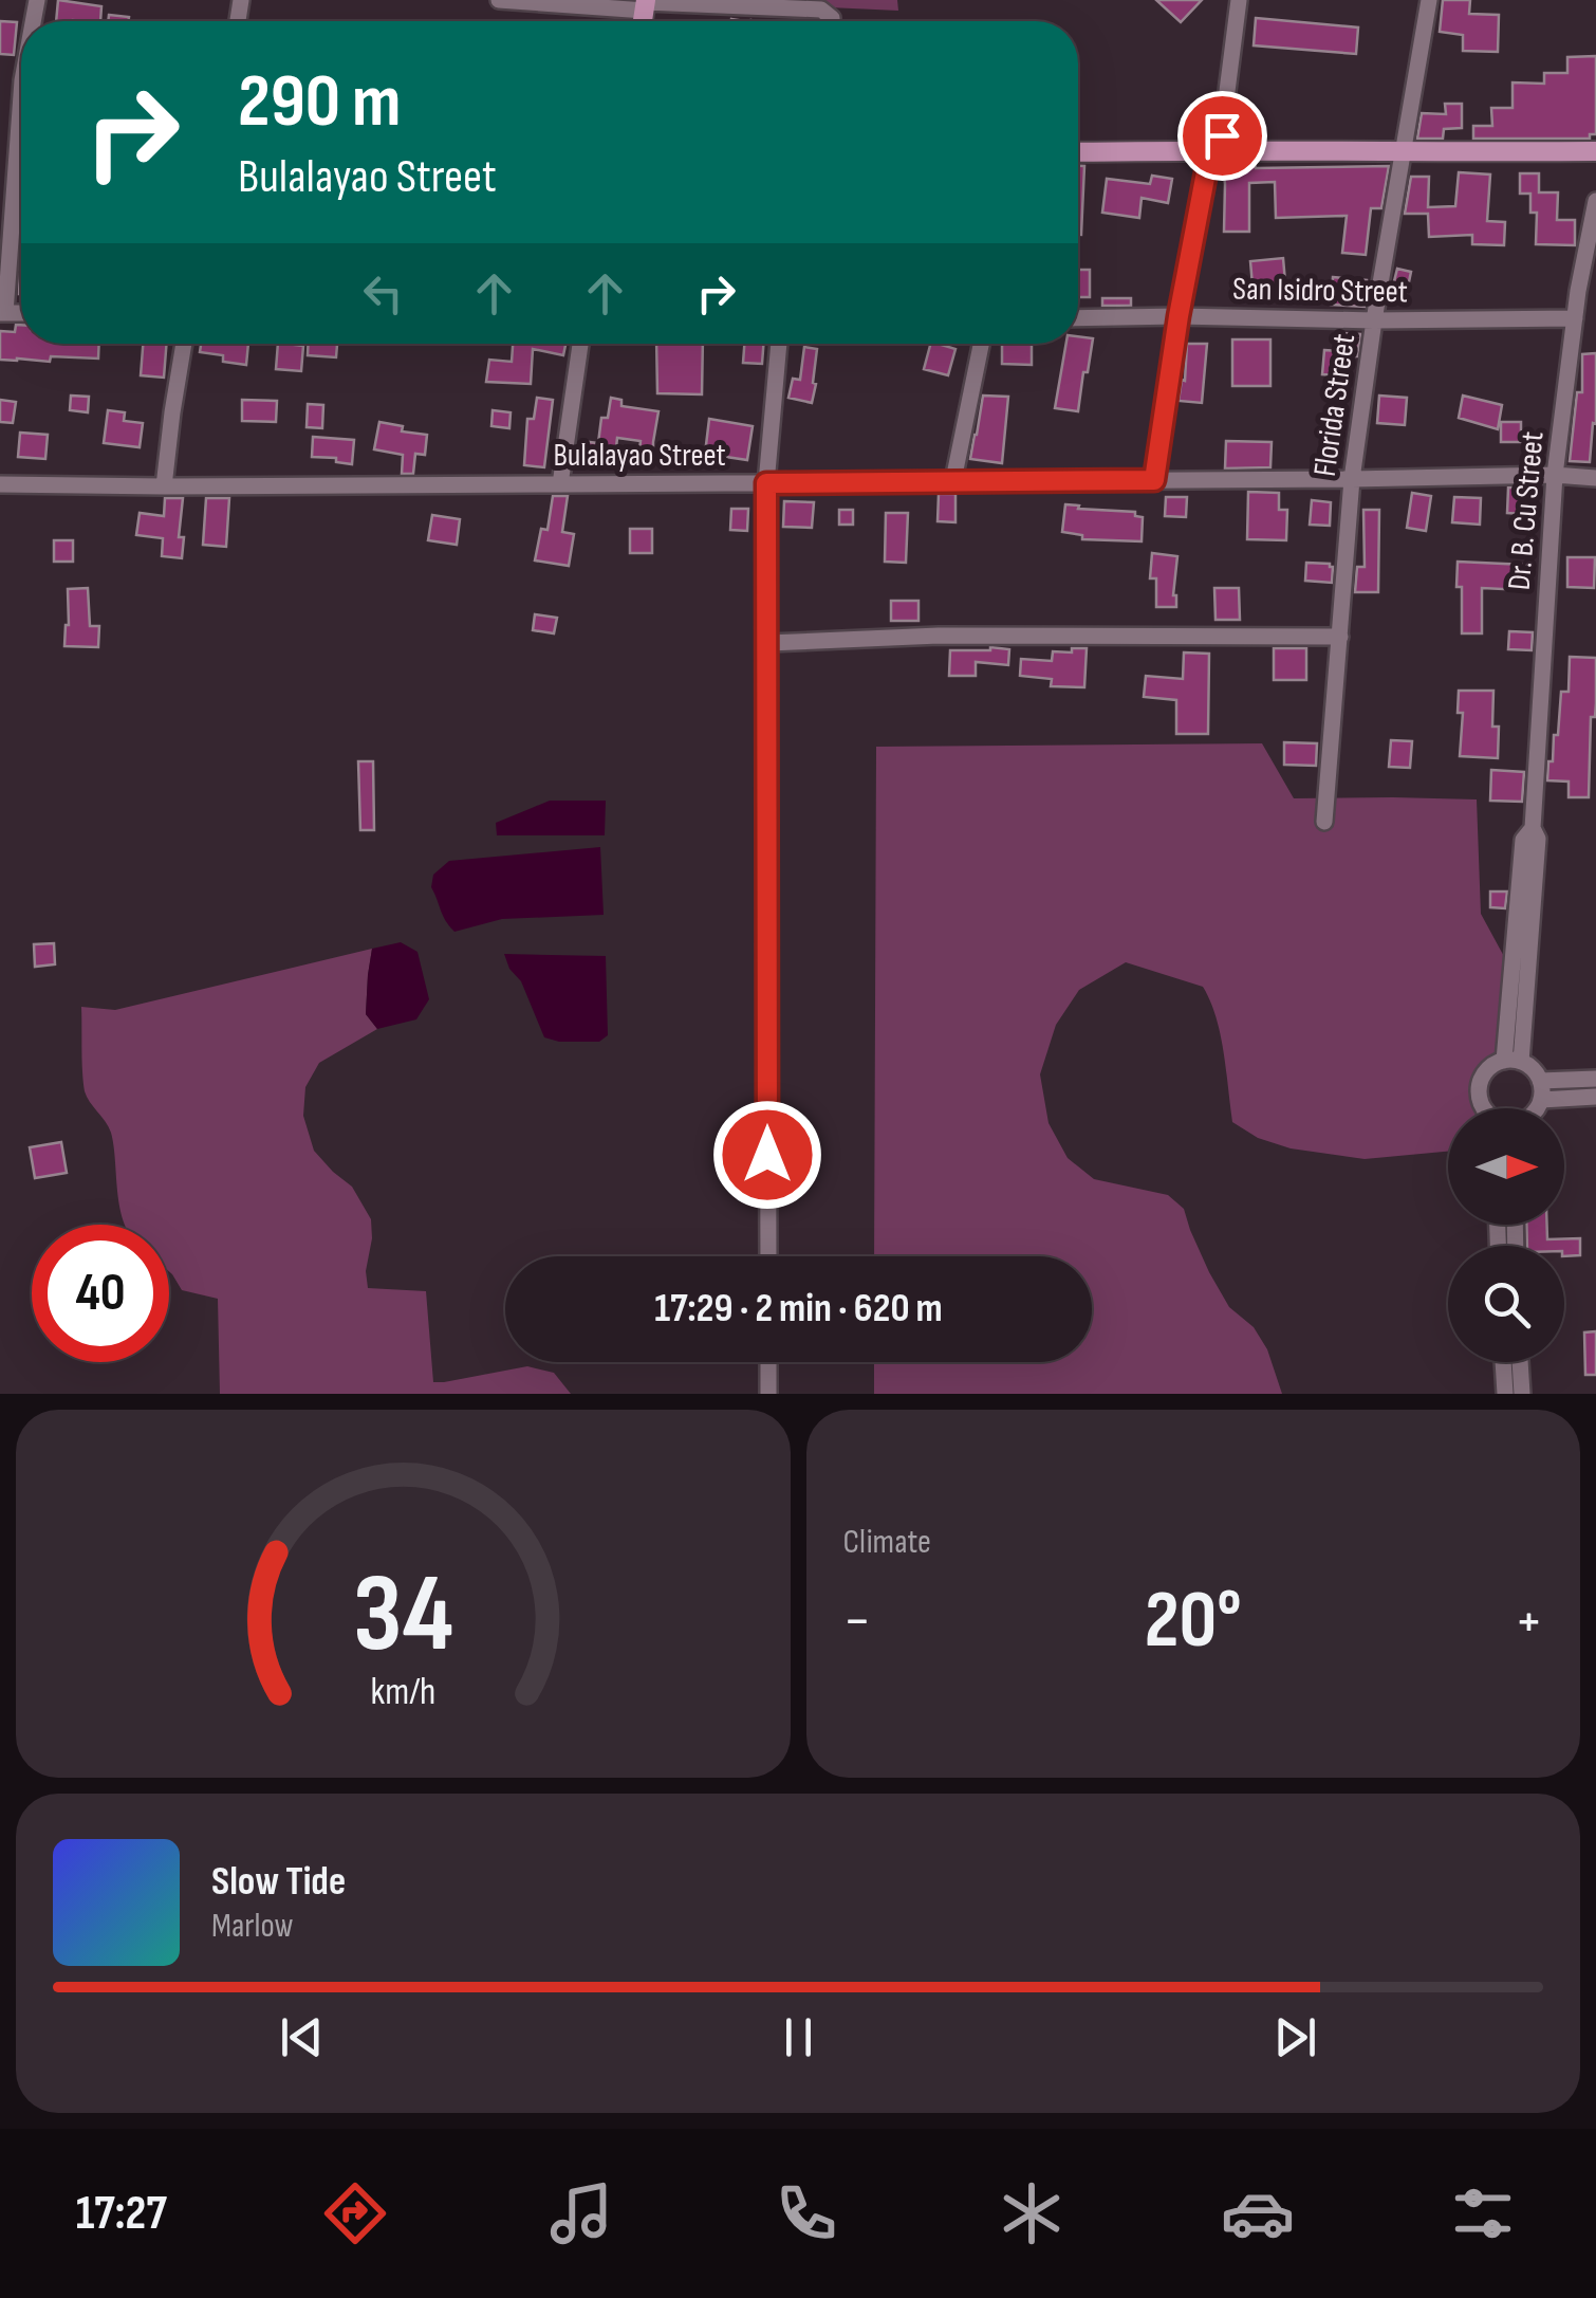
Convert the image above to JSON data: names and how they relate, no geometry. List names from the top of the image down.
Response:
{
  "streets": {
    "street": [
      "San Isidro Street",
      "Florida Street",
      "Bulalayao Street",
      "Dr. B. Cu Street"
    ]
  },
  "crossings": [
    ["San Isidro Street", "Florida Street"],
    ["San Isidro Street", "Dr. B. Cu Street"],
    ["Florida Street", "Bulalayao Street"],
    ["Bulalayao Street", "Dr. B. Cu Street"]
  ],
  "north": "right",
  "page": {
    "turn": ["290 m", "Bulalayao Street"],
    "limit": "40",
    "trip": "17:29 · 2 min · 620 m",
    "tile": "Climate",
    "heat": ["−", "20°", "+"],
    "song": ["Slow Tide", "Marlow"],
    "tabs": "17:27",
    "gauge": ["34", "km/h"]
  }
}
